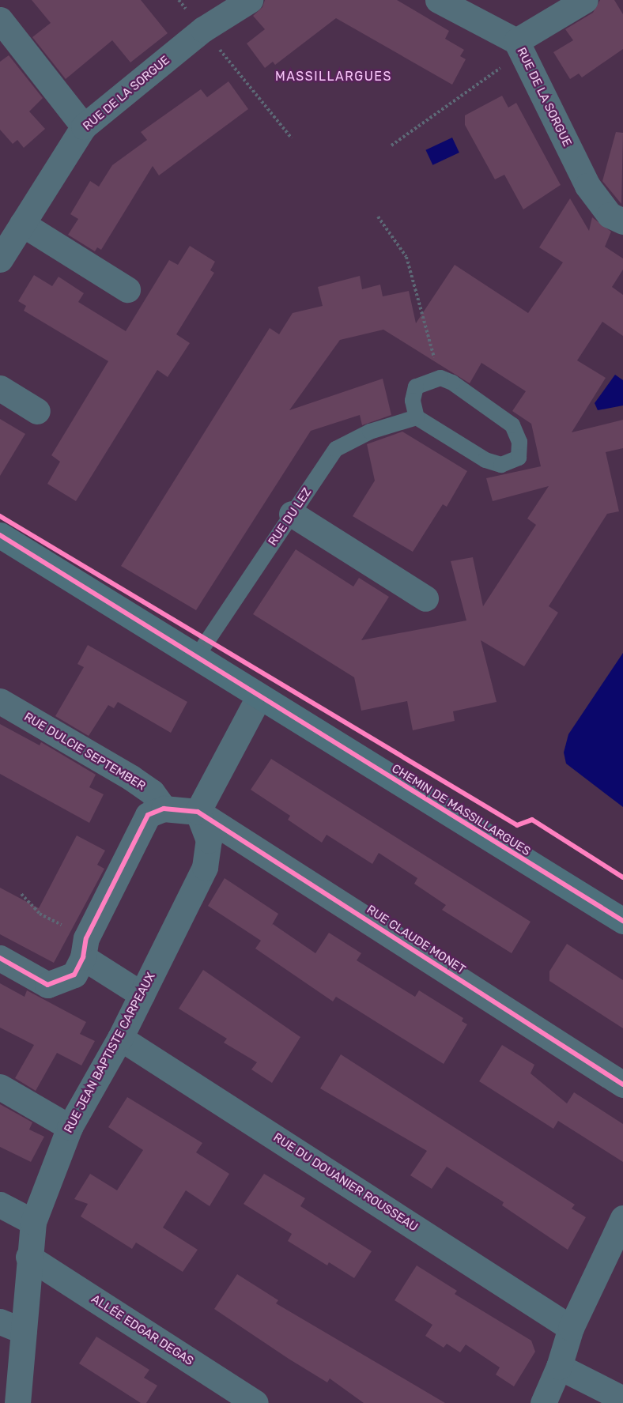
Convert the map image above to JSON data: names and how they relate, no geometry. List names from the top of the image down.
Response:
{
  "streets": {
    "street": [
      "RUE DE LA SORGUE",
      "RUE DULCIE SEPTEMBER",
      "CHEMIN DE MASSILLARGUES",
      "RUE CLAUDE MONET",
      "RUE JEAN BAPTISTE CARPEAUX",
      "RUE DU DOUANIER ROUSSEAU",
      "ALLÉE EDGAR DEGAS"
    ],
    "lane": ["RUE DU LEZ"]
  },
  "crossings": [
    ["RUE DU LEZ", "CHEMIN DE MASSILLARGUES"],
    ["RUE CLAUDE MONET", "RUE JEAN BAPTISTE CARPEAUX"],
    ["RUE JEAN BAPTISTE CARPEAUX", "RUE DU DOUANIER ROUSSEAU"],
    ["RUE JEAN BAPTISTE CARPEAUX", "ALLÉE EDGAR DEGAS"]
  ],
  "districts": ["MASSILLARGUES"]
}
